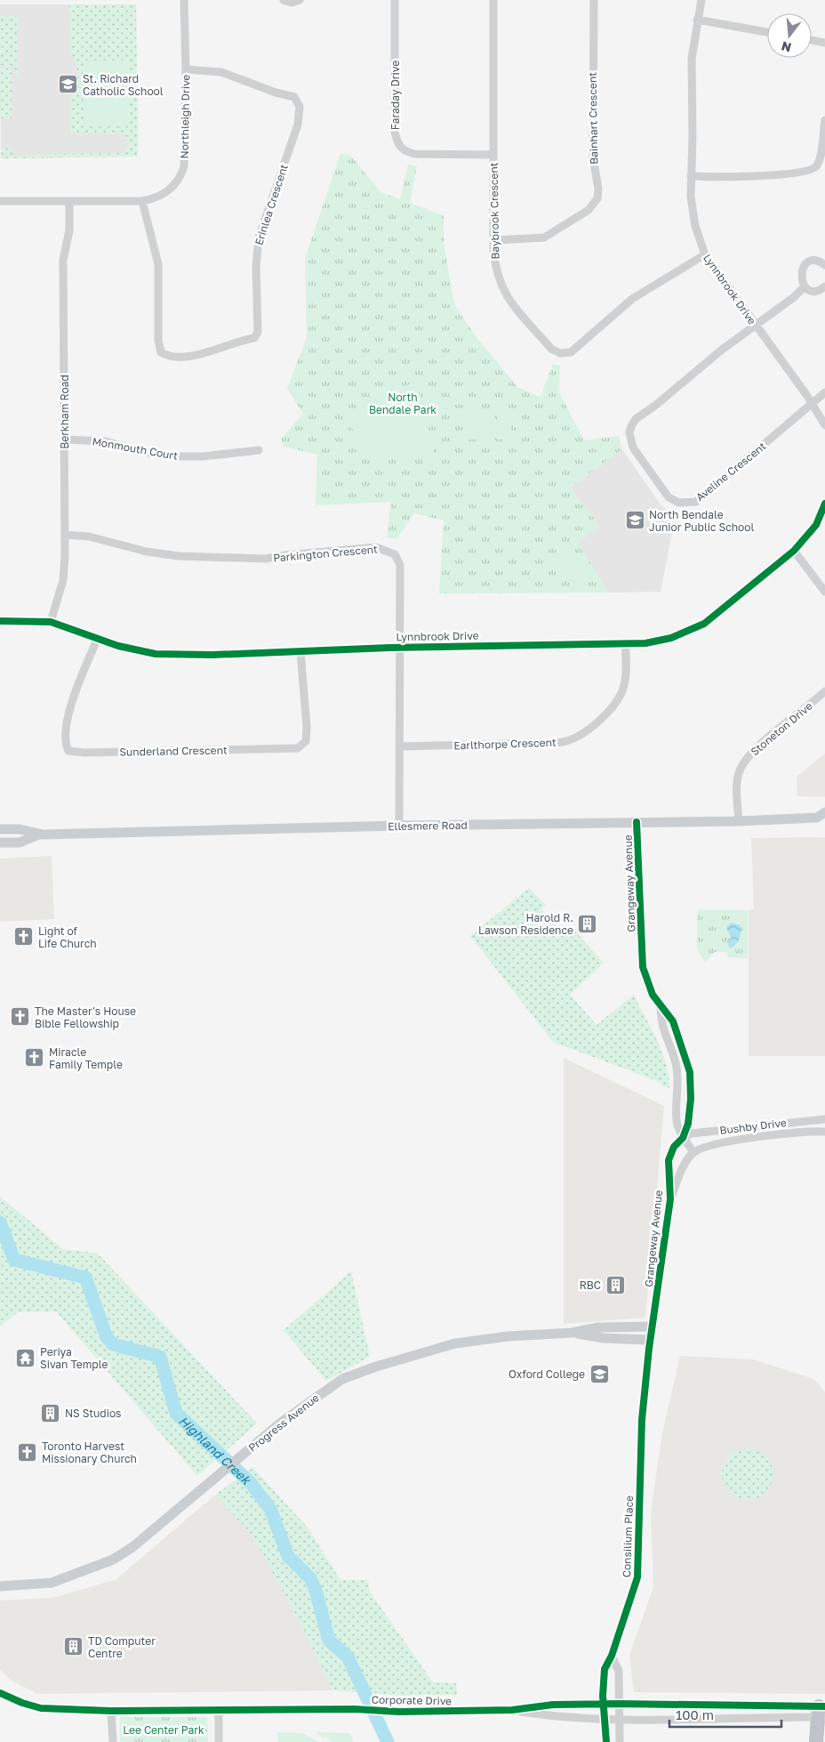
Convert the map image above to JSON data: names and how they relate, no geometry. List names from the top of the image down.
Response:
{
  "streets": {
    "main road": ["Ellesmere Road", "Progress Avenue"],
    "street": [
      "Faraday Drive",
      "Northleigh Drive",
      "Bainhart Crescent",
      "Erinlea Crescent",
      "Baybrook Crescent",
      "Lynnbrook Drive",
      "Berkham Road",
      "Monmouth Court",
      "Aveline Crescent",
      "Parkington Crescent",
      "Stoneton Drive",
      "Earlthorpe Crescent",
      "Sunderland Crescent",
      "Grangeway Avenue",
      "Bushby Drive",
      "Consilium Place",
      "Corporate Drive"
    ]
  },
  "crossings": [
    ["Faraday Drive", "Baybrook Crescent"],
    ["Northleigh Drive", "Erinlea Crescent"],
    ["Northleigh Drive", "Berkham Road"],
    ["Bainhart Crescent", "Baybrook Crescent"],
    ["Baybrook Crescent", "Lynnbrook Drive"],
    ["Lynnbrook Drive", "Berkham Road"],
    ["Lynnbrook Drive", "Aveline Crescent"],
    ["Lynnbrook Drive", "Parkington Crescent"],
    ["Lynnbrook Drive", "Earlthorpe Crescent"],
    ["Lynnbrook Drive", "Sunderland Crescent"],
    ["Berkham Road", "Monmouth Court"],
    ["Berkham Road", "Parkington Crescent"],
    ["Parkington Crescent", "Earlthorpe Crescent"],
    ["Parkington Crescent", "Ellesmere Road"],
    ["Stoneton Drive", "Ellesmere Road"],
    ["Ellesmere Road", "Grangeway Avenue"],
    ["Grangeway Avenue", "Bushby Drive"],
    ["Grangeway Avenue", "Progress Avenue"],
    ["Grangeway Avenue", "Consilium Place"],
    ["Progress Avenue", "Consilium Place"],
    ["Consilium Place", "Corporate Drive"]
  ],
  "water": ["Highland Creek"],
  "parks": ["North Bendale Park", "Lee Center Park"],
  "places": {
    "school or university": ["St. Richard Catholic School", "North Bendale Junior Public School", "Oxford College"],
    "building": [
      "Harold R. Lawson Residence",
      "RBC",
      "NS Studios",
      "TD Computer Centre"
    ],
    "church": [
      "Light of Life Church",
      "The Master's House Bible Fellowship",
      "Miracle Family Temple",
      "Toronto Harvest Missionary Church"
    ],
    "temple": ["Periya Sivan Temple"]
  },
  "scale_bar": "100 m",
  "north": "bottom"
}
